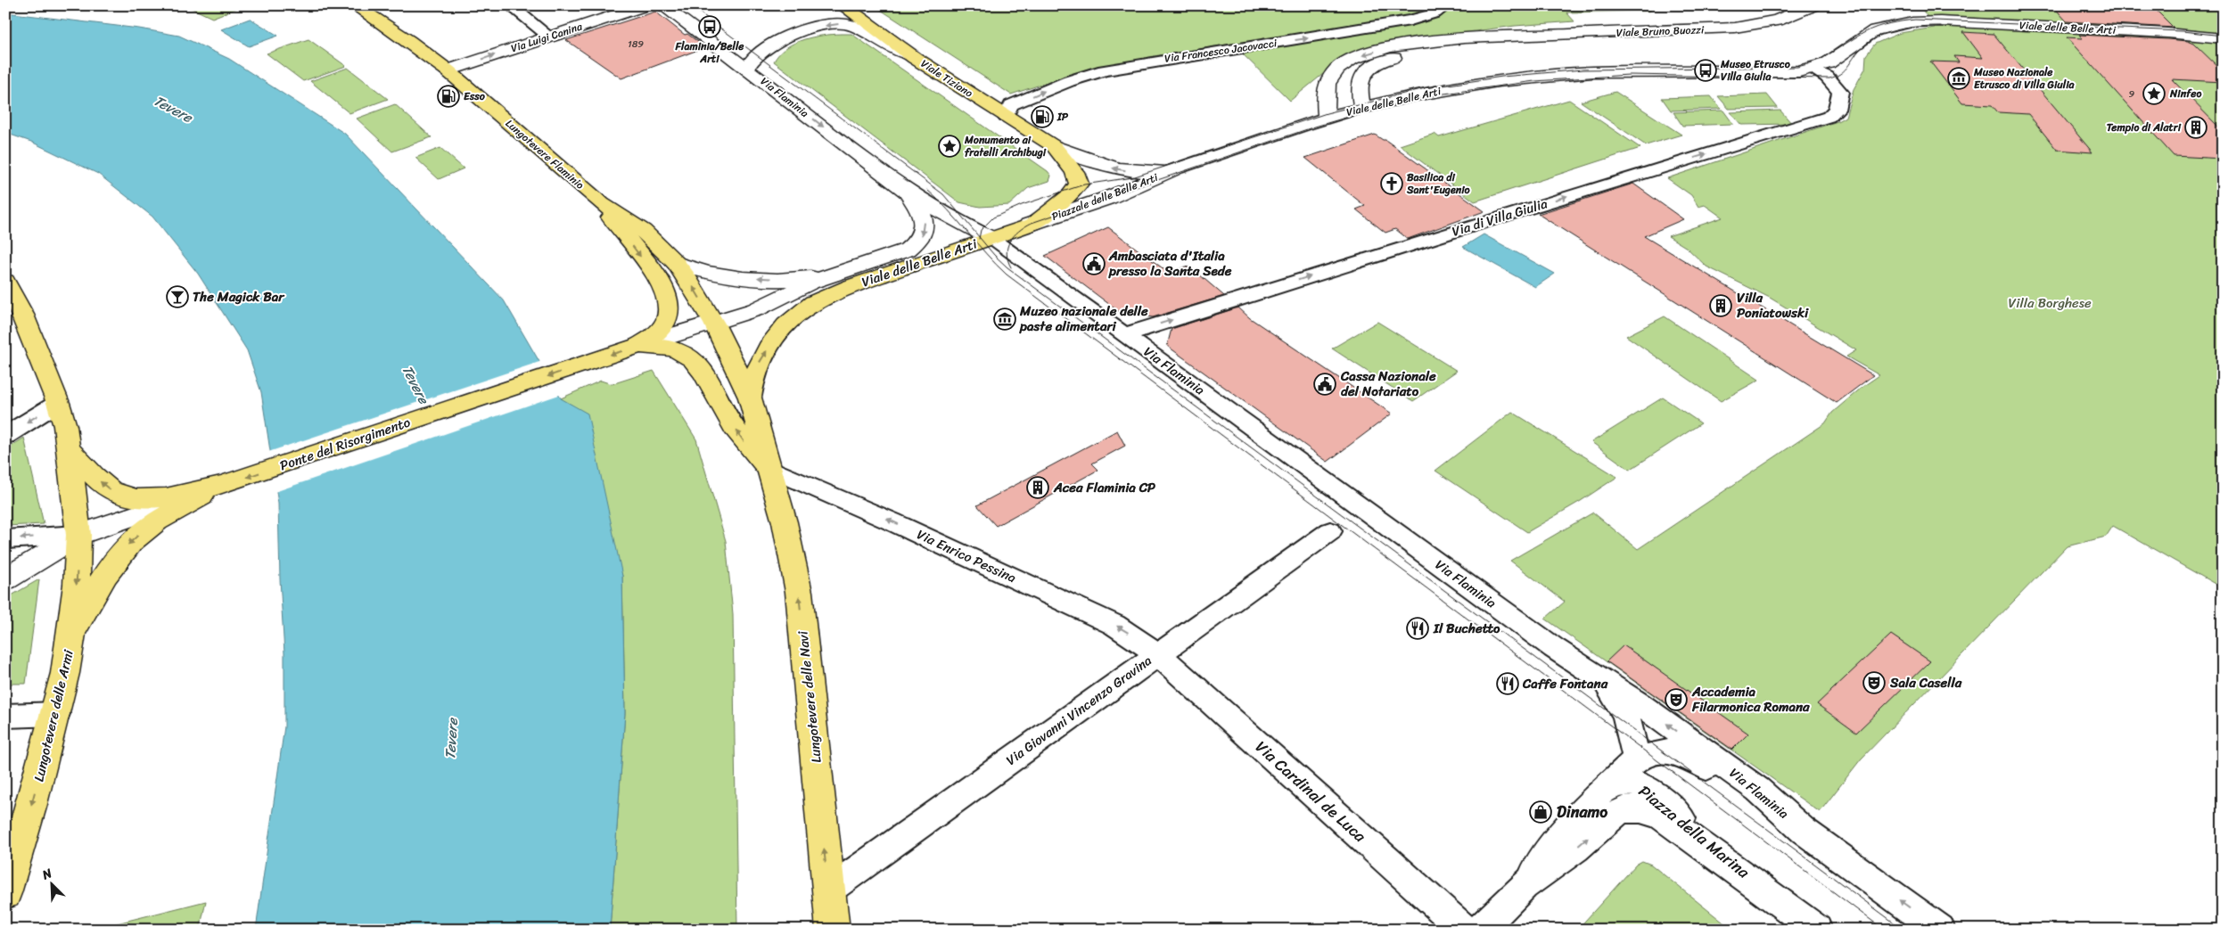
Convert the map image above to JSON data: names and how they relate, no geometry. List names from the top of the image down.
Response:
{
  "streets": {
    "main road": [
      "Viale delle Belle Arti",
      "Viale Tiziano",
      "Lungotevere Flaminio",
      "Piazzale delle Belle Arti",
      "Ponte del Risorgimento",
      "Lungotevere delle Navi",
      "Lungotevere delle Armi"
    ],
    "street": [
      "Viale Bruno Buozzi",
      "Via Luigi Canina",
      "Via Francesco Jacovacci",
      "Via Flaminia",
      "Via di Villa Giulia",
      "Via Enrico Pessina",
      "Via Giovanni Vincenzo Gravina",
      "Via Cardinal de Luca",
      "Piazza della Marina"
    ]
  },
  "crossings": [
    ["Viale delle Belle Arti", "Viale Bruno Buozzi"],
    ["Viale delle Belle Arti", "Via Flaminia"],
    ["Viale delle Belle Arti", "Piazzale delle Belle Arti"],
    ["Viale delle Belle Arti", "Via di Villa Giulia"],
    ["Via Luigi Canina", "Lungotevere Flaminio"],
    ["Via Francesco Jacovacci", "Viale Tiziano"],
    ["Viale Tiziano", "Piazzale delle Belle Arti"],
    ["Via Flaminia", "Piazzale delle Belle Arti"],
    ["Via Flaminia", "Via di Villa Giulia"],
    ["Lungotevere Flaminio", "Ponte del Risorgimento"],
    ["Lungotevere Flaminio", "Lungotevere delle Navi"],
    ["Ponte del Risorgimento", "Lungotevere delle Navi"],
    ["Ponte del Risorgimento", "Lungotevere delle Armi"],
    ["Via Enrico Pessina", "Lungotevere delle Navi"],
    ["Via Enrico Pessina", "Via Giovanni Vincenzo Gravina"],
    ["Via Enrico Pessina", "Via Cardinal de Luca"],
    ["Lungotevere delle Navi", "Via Giovanni Vincenzo Gravina"],
    ["Via Giovanni Vincenzo Gravina", "Via Cardinal de Luca"]
  ],
  "one_way": [
    "Via Luigi Canina",
    "Via Francesco Jacovacci",
    "Via di Villa Giulia",
    "Ponte del Risorgimento",
    "Via Enrico Pessina",
    "Lungotevere delle Navi",
    "Lungotevere delle Armi"
  ],
  "water": ["Tevere"],
  "parks": ["Villa Borghese"],
  "places": {
    "bus stop": ["Flaminia/Belle Arti", "Museo Etrusco Villa Giulia"],
    "museum": ["Museo Nazionale Etrusco di Villa Giulia", "Muzeo nazionale delle paste alimentari"],
    "place": ["Ninfeo", "Monumento ai fratelli Archibugi"],
    "fuel station": ["Esso", "IP"],
    "building": ["Tempio di Alatri", "Villa Poniatowski", "Acea Flaminia CP"],
    "church": ["Basilica di Sant'Eugenio"],
    "public building": ["Ambasciata d'Italia presso la Santa Sede", "Cassa Nazionale del Notariato"],
    "bar": ["The Magick Bar"],
    "restaurant": ["Il Buchetto", "Caffe Fontana"],
    "theatre": ["Sala Casella", "Accademia Filarmonica Romana"],
    "shop": ["Dinamo"]
  },
  "house_numbers": ["189", "9"],
  "north": "top left"
}
